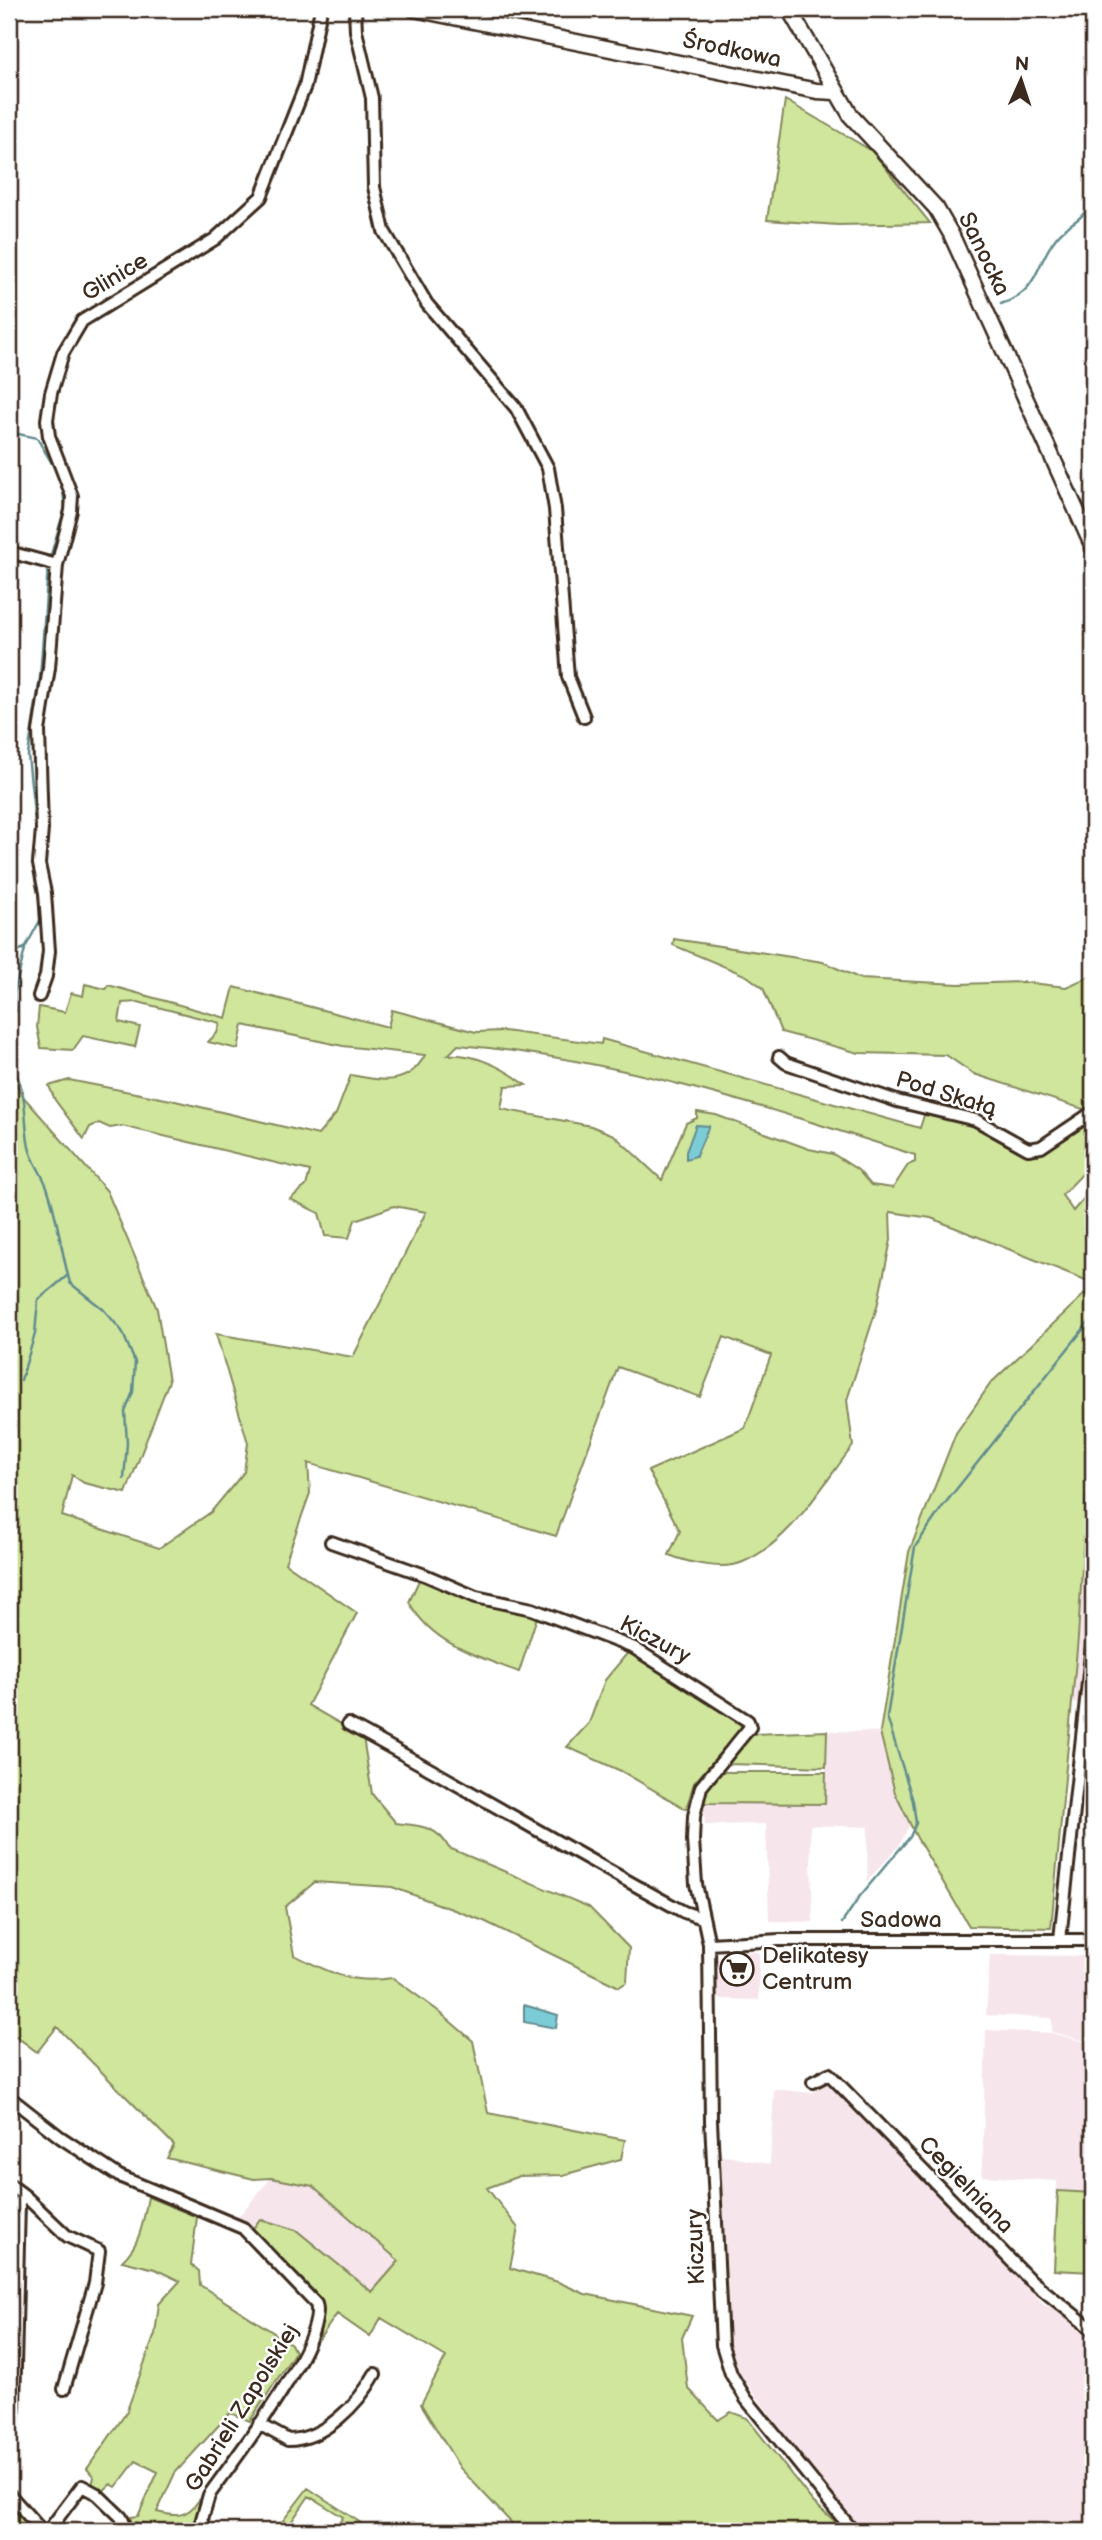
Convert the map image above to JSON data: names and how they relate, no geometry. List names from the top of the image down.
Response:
{
  "streets": {
    "street": [
      "Środkowa",
      "Sanocka",
      "Glinice",
      "Pod Skałą",
      "Kiczury",
      "Sadowa",
      "Cegielniana",
      "Gabrieli Zapolskiej"
    ]
  },
  "crossings": [
    ["Środkowa", "Sanocka"],
    ["Kiczury", "Sadowa"]
  ],
  "places": {
    "supermarket": ["Delikatesy Centrum"]
  },
  "north": "top"
}
